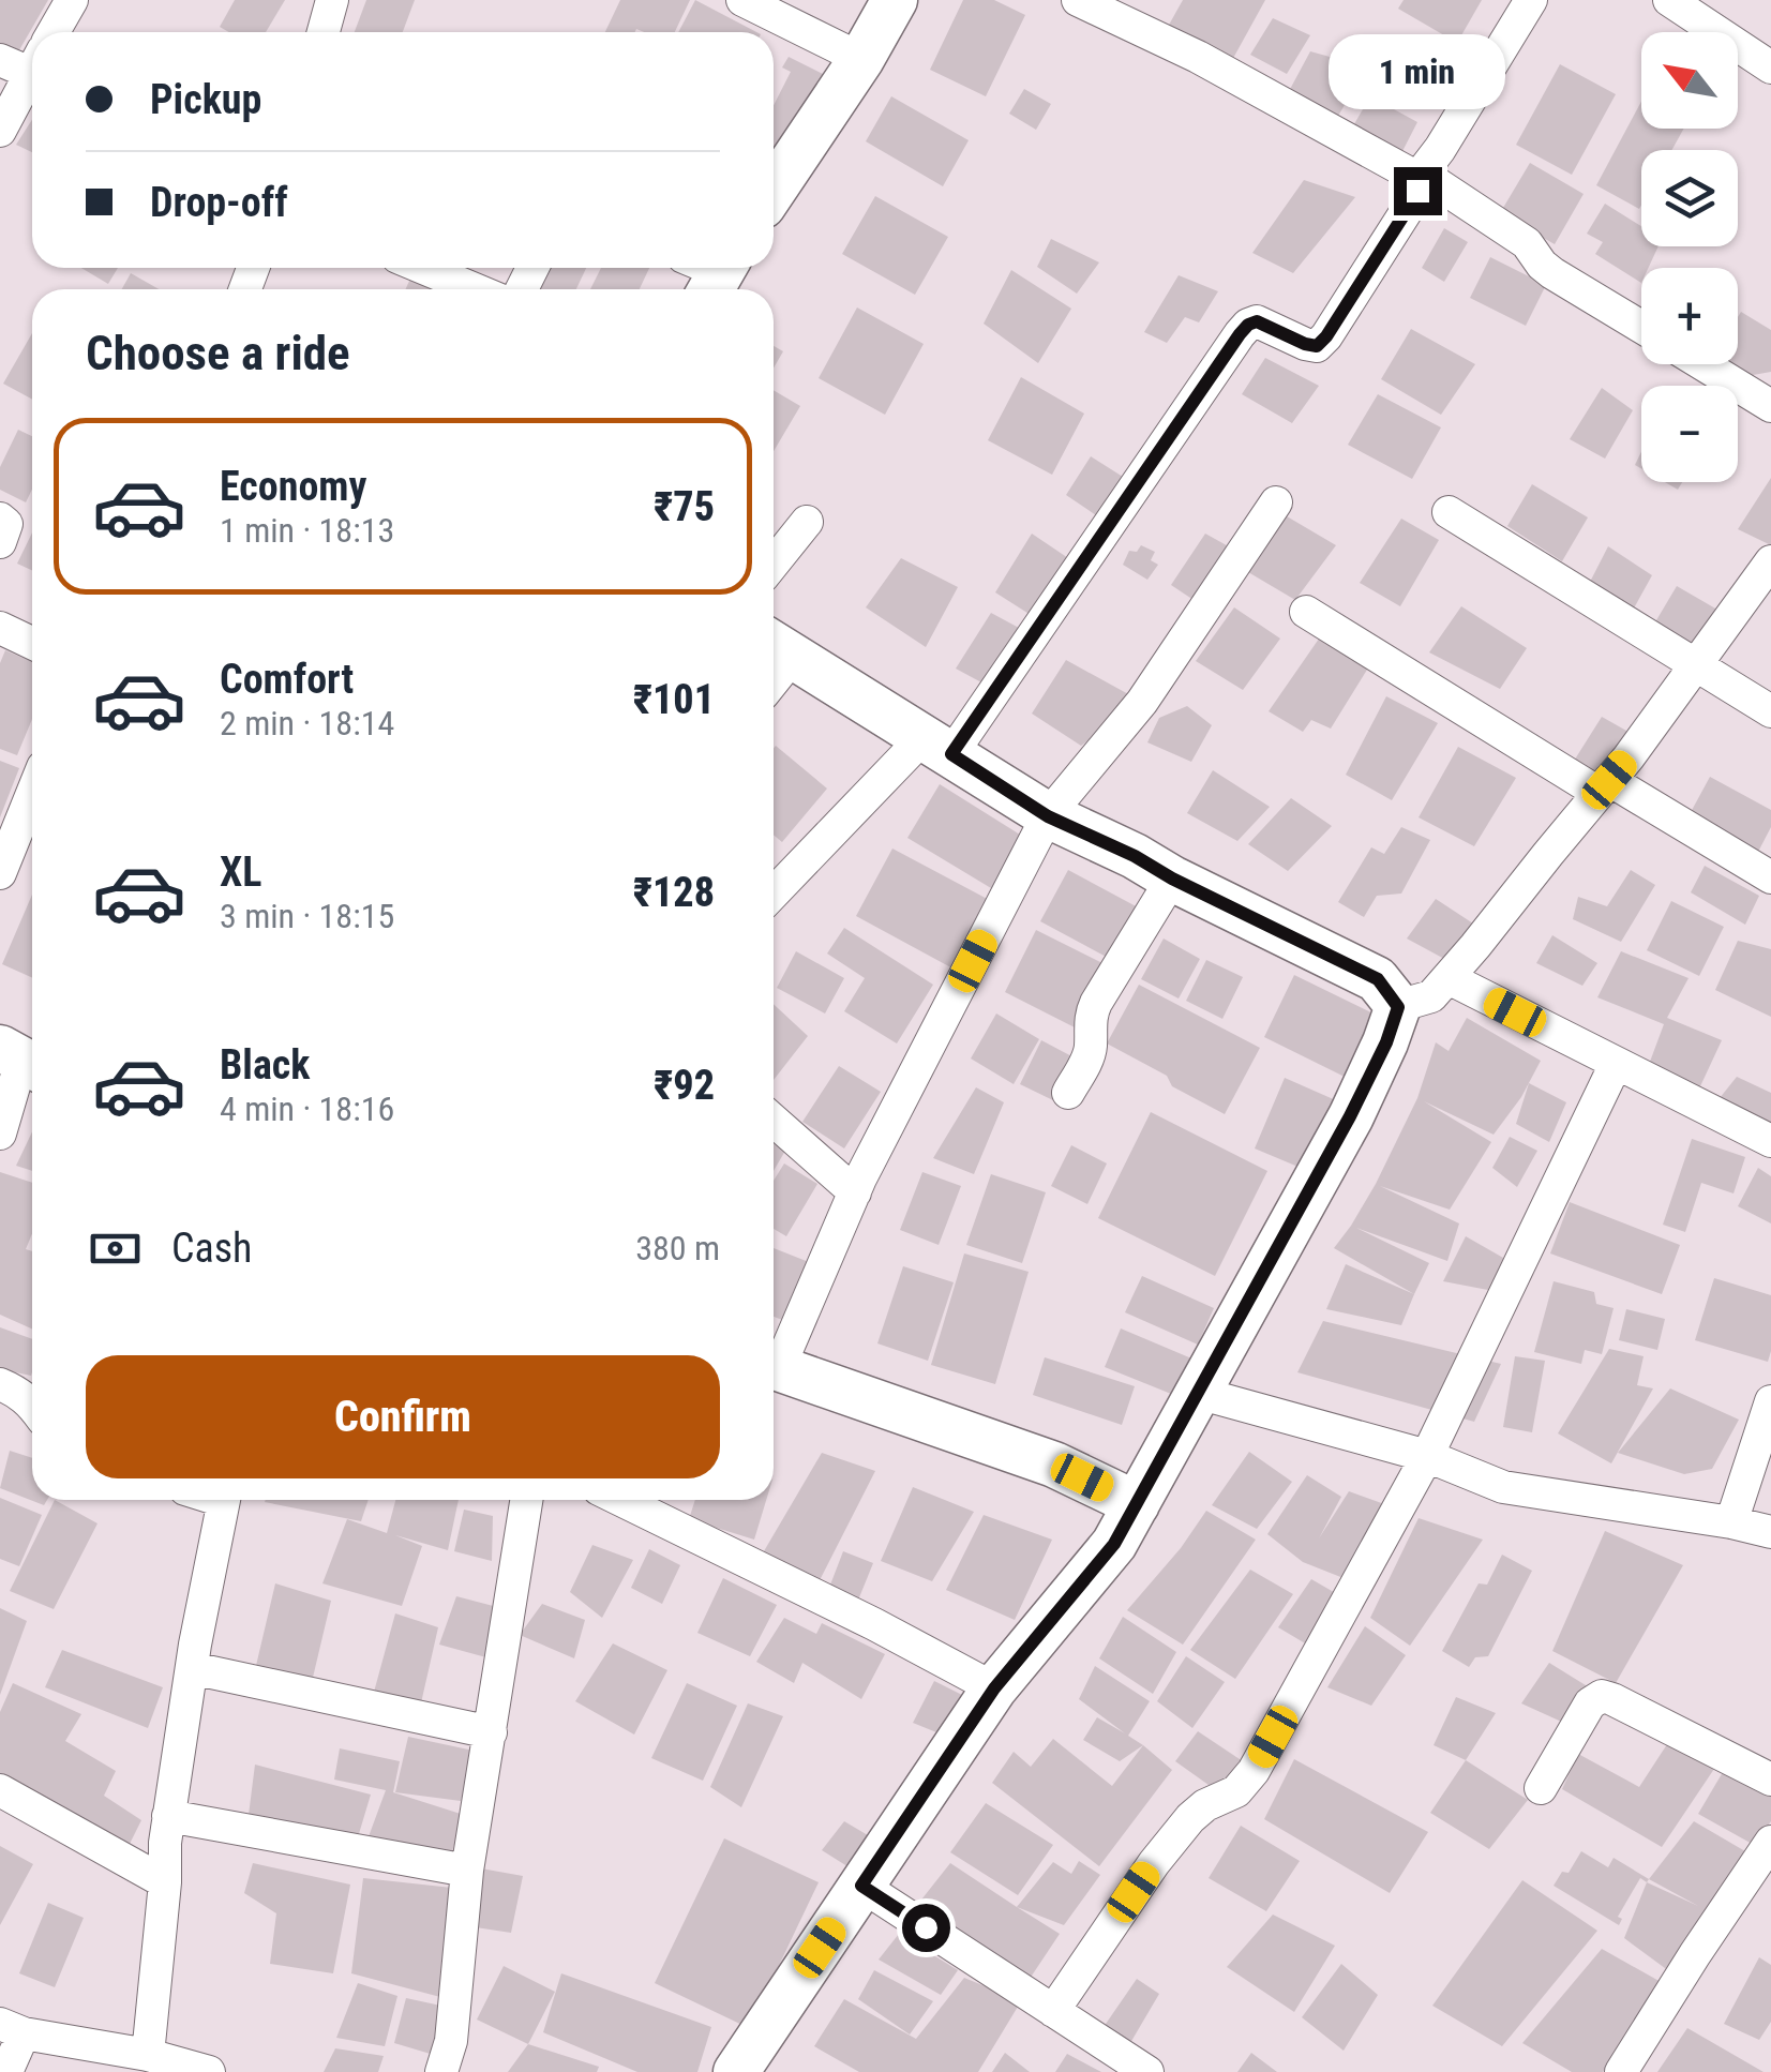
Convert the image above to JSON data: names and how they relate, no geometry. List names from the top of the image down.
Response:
{
  "north": "top left",
  "page": {
    "map_buttons": ["+", "−"],
    "banner": ["Pickup", "Drop-off"],
    "bubble": "1 min",
    "heading": "Choose a ride",
    "list": [
      {
        "name": "Economy",
        "note": "1 min · 18:13",
        "value": "₹75"
      },
      {
        "name": "Comfort",
        "note": "2 min · 18:14",
        "value": "₹101"
      },
      {
        "name": "XL",
        "note": "3 min · 18:15",
        "value": "₹128"
      },
      {
        "name": "Black",
        "note": "4 min · 18:16",
        "value": "₹92"
      }
    ],
    "pay": ["Cash", "380 m"],
    "buttons": "Confirm"
  }
}
